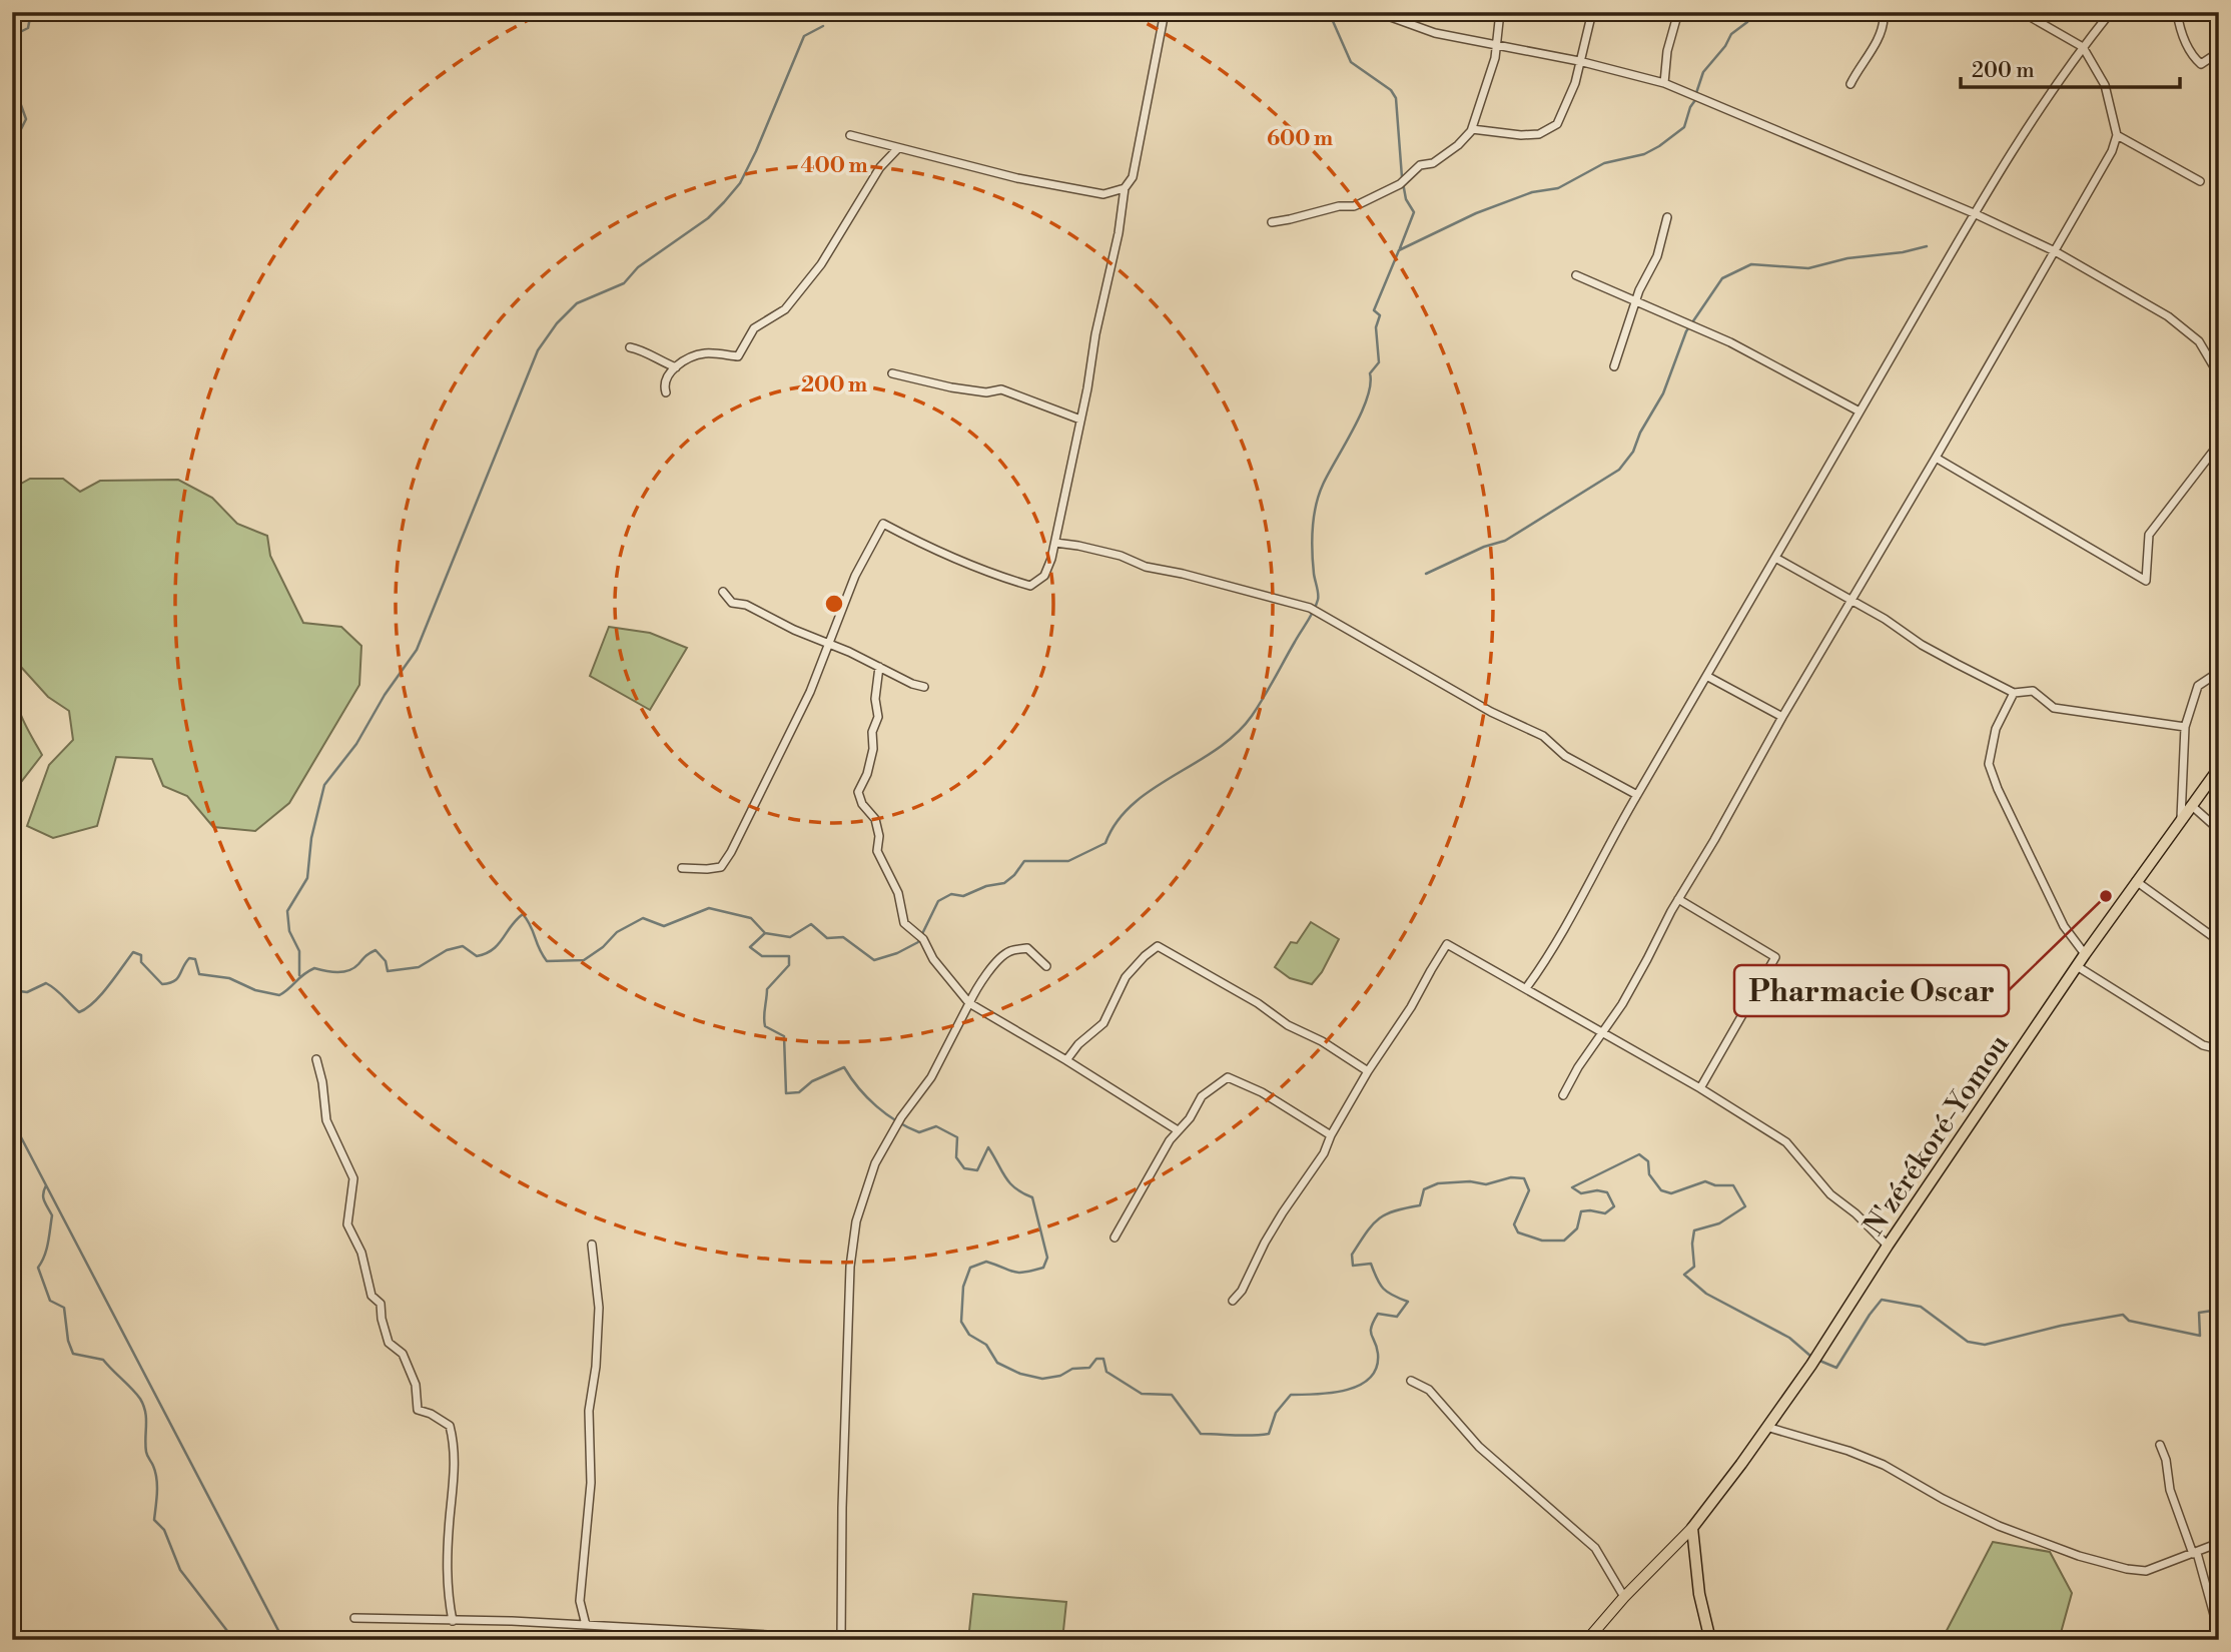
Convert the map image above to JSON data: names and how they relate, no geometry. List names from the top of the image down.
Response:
{
  "streets": {
    "highway": ["N'zérékoré-Yomou"]
  },
  "places": ["Pharmacie Oscar"],
  "scale_bar": "200 m",
  "rings": ["600 m", "400 m", "200 m"]
}
